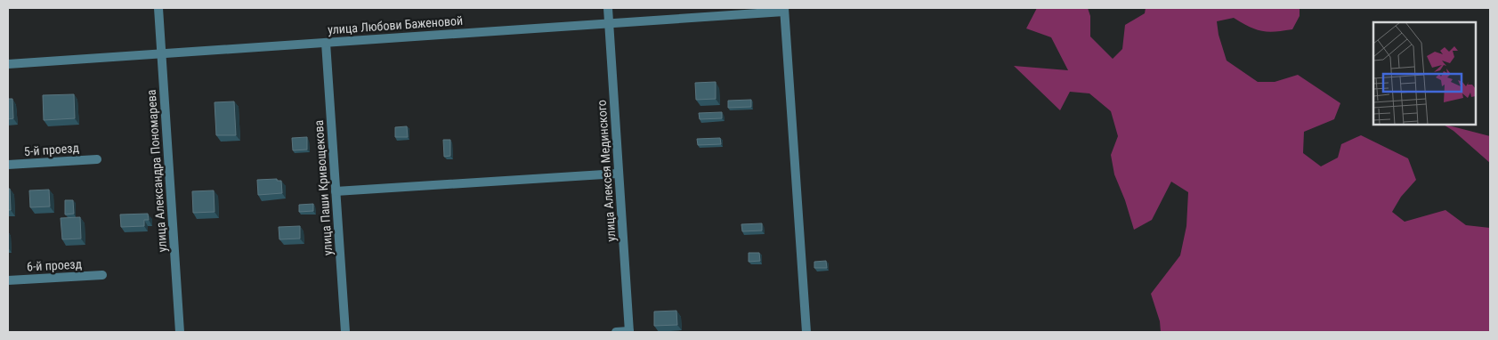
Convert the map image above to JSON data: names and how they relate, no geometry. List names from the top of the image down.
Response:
{
  "streets": {
    "street": [
      "улица Любови Баженовой",
      "5-й проезд",
      "улица Александра Пономарева",
      "улица Алексея Мединского",
      "улица Паши Кривощекова",
      "6-й проезд"
    ]
  },
  "crossings": [
    ["улица Любови Баженовой", "улица Александра Пономарева"],
    ["улица Любови Баженовой", "улица Алексея Мединского"],
    ["улица Любови Баженовой", "улица Паши Кривощекова"]
  ]
}
